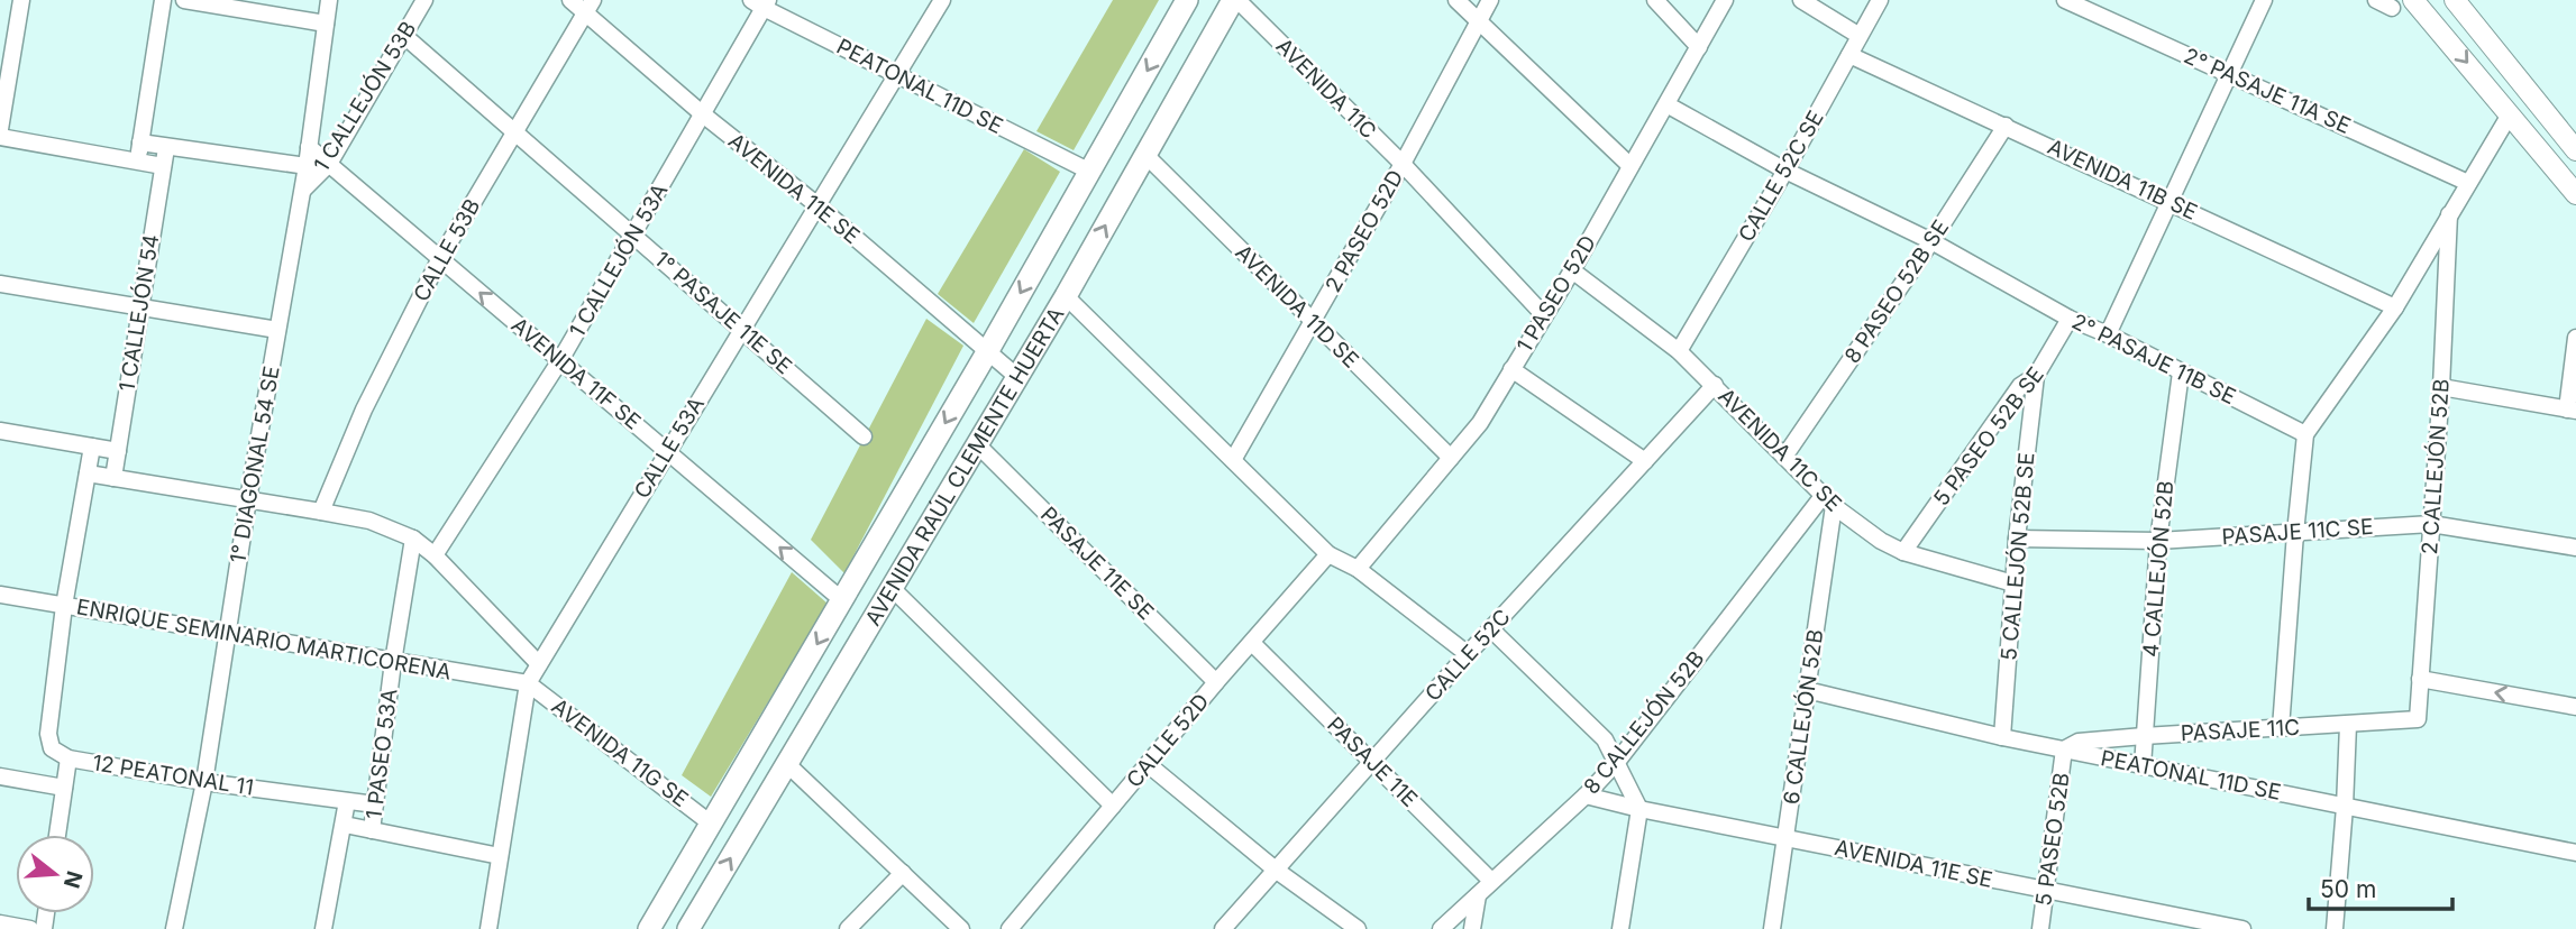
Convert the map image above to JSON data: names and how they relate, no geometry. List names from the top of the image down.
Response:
{
  "streets": {
    "main road": ["AVENIDA RAÚL CLEMENTE HUERTA"],
    "street": [
      "PEATONAL 11D SE",
      "AVENIDA 11C",
      "2° PASAJE 11A SE",
      "1 CALLEJÓN 53B",
      "CALLE 52C SE",
      "AVENIDA 11B SE",
      "AVENIDA 11E SE",
      "2 PASEO 52D",
      "CALLE 53B",
      "1 CALLEJÓN 53A",
      "8 PASEO 52B SE",
      "1 PASEO 52D",
      "AVENIDA 11D SE",
      "1 CALLEJÓN 54",
      "1° PASAJE 11E SE",
      "2° PASAJE 11B SE",
      "AVENIDA 11F SE",
      "5 PASEO 52B SE",
      "CALLE 53A",
      "AVENIDA 11C SE",
      "1° DIAGONAL 54 SE",
      "2 CALLEJÓN 52B",
      "PASAJE 11C SE",
      "5 CALLEJÓN 52B SE",
      "PASAJE 11E SE",
      "4 CALLEJÓN 52B",
      "ENRIQUE SEMINARIO MARTICORENA",
      "CALLE 52C",
      "6 CALLEJÓN 52B",
      "8 CALLEJÓN 52B",
      "PASAJE 11C",
      "CALLE 52D",
      "AVENIDA 11G SE",
      "1 PASEO 53A",
      "PASAJE 11E",
      "12 PEATONAL 11",
      "5 PASEO 52B"
    ]
  },
  "crossings": [
    ["PEATONAL 11D SE", "1 CALLEJÓN 53A"],
    ["PEATONAL 11D SE", "CALLE 53A"],
    ["PEATONAL 11D SE", "AVENIDA RAÚL CLEMENTE HUERTA"],
    ["PEATONAL 11D SE", "5 CALLEJÓN 52B SE"],
    ["PEATONAL 11D SE", "4 CALLEJÓN 52B"],
    ["PEATONAL 11D SE", "6 CALLEJÓN 52B"],
    ["PEATONAL 11D SE", "PASAJE 11C"],
    ["PEATONAL 11D SE", "5 PASEO 52B"],
    ["AVENIDA 11C", "2 PASEO 52D"],
    ["AVENIDA 11C", "1 PASEO 52D"],
    ["AVENIDA 11C", "AVENIDA RAÚL CLEMENTE HUERTA"],
    ["1 CALLEJÓN 53B", "1° PASAJE 11E SE"],
    ["1 CALLEJÓN 53B", "AVENIDA 11F SE"],
    ["1 CALLEJÓN 53B", "1° DIAGONAL 54 SE"],
    ["CALLE 52C SE", "AVENIDA 11B SE"],
    ["CALLE 52C SE", "2° PASAJE 11B SE"],
    ["CALLE 52C SE", "AVENIDA 11C SE"],
    ["AVENIDA 11B SE", "8 PASEO 52B SE"],
    ["AVENIDA 11E SE", "CALLE 53B"],
    ["AVENIDA 11E SE", "1 CALLEJÓN 53A"],
    ["AVENIDA 11E SE", "CALLE 53A"],
    ["AVENIDA 11E SE", "AVENIDA RAÚL CLEMENTE HUERTA"],
    ["AVENIDA 11E SE", "6 CALLEJÓN 52B"],
    ["AVENIDA 11E SE", "8 CALLEJÓN 52B"],
    ["AVENIDA 11E SE", "5 PASEO 52B"],
    ["2 PASEO 52D", "AVENIDA 11D SE"],
    ["CALLE 53B", "1° PASAJE 11E SE"],
    ["CALLE 53B", "AVENIDA 11F SE"],
    ["1 CALLEJÓN 53A", "1° PASAJE 11E SE"],
    ["1 CALLEJÓN 53A", "AVENIDA 11F SE"],
    ["8 PASEO 52B SE", "2° PASAJE 11B SE"],
    ["8 PASEO 52B SE", "AVENIDA 11C SE"],
    ["1 PASEO 52D", "AVENIDA 11D SE"],
    ["1 PASEO 52D", "2° PASAJE 11B SE"],
    ["1 PASEO 52D", "AVENIDA 11C SE"],
    ["AVENIDA 11D SE", "AVENIDA RAÚL CLEMENTE HUERTA"],
    ["1° PASAJE 11E SE", "CALLE 53A"],
    ["2° PASAJE 11B SE", "5 PASEO 52B SE"],
    ["2° PASAJE 11B SE", "4 CALLEJÓN 52B"],
    ["AVENIDA 11F SE", "CALLE 53A"],
    ["AVENIDA 11F SE", "1° DIAGONAL 54 SE"],
    ["AVENIDA 11F SE", "AVENIDA RAÚL CLEMENTE HUERTA"],
    ["5 PASEO 52B SE", "AVENIDA 11C SE"],
    ["5 PASEO 52B SE", "5 CALLEJÓN 52B SE"],
    ["CALLE 53A", "ENRIQUE SEMINARIO MARTICORENA"],
    ["CALLE 53A", "AVENIDA 11G SE"],
    ["AVENIDA 11C SE", "5 CALLEJÓN 52B SE"],
    ["AVENIDA 11C SE", "CALLE 52C"],
    ["AVENIDA 11C SE", "6 CALLEJÓN 52B"],
    ["AVENIDA 11C SE", "8 CALLEJÓN 52B"],
    ["1° DIAGONAL 54 SE", "ENRIQUE SEMINARIO MARTICORENA"],
    ["1° DIAGONAL 54 SE", "12 PEATONAL 11"],
    ["AVENIDA RAÚL CLEMENTE HUERTA", "PASAJE 11E SE"],
    ["AVENIDA RAÚL CLEMENTE HUERTA", "AVENIDA 11G SE"],
    ["2 CALLEJÓN 52B", "PASAJE 11C SE"],
    ["2 CALLEJÓN 52B", "PASAJE 11C"],
    ["PASAJE 11C SE", "5 CALLEJÓN 52B SE"],
    ["PASAJE 11C SE", "4 CALLEJÓN 52B"],
    ["PASAJE 11E SE", "CALLE 52D"],
    ["4 CALLEJÓN 52B", "PASAJE 11C"],
    ["ENRIQUE SEMINARIO MARTICORENA", "AVENIDA 11G SE"],
    ["ENRIQUE SEMINARIO MARTICORENA", "1 PASEO 53A"],
    ["ENRIQUE SEMINARIO MARTICORENA", "12 PEATONAL 11"],
    ["CALLE 52C", "PASAJE 11E"],
    ["6 CALLEJÓN 52B", "8 CALLEJÓN 52B"],
    ["8 CALLEJÓN 52B", "PASAJE 11E"],
    ["PASAJE 11C", "5 PASEO 52B"],
    ["CALLE 52D", "PASAJE 11E"],
    ["1 PASEO 53A", "12 PEATONAL 11"]
  ],
  "one_way": ["AVENIDA 11F SE"],
  "scale_bar": "50 m",
  "north": "right"
}
